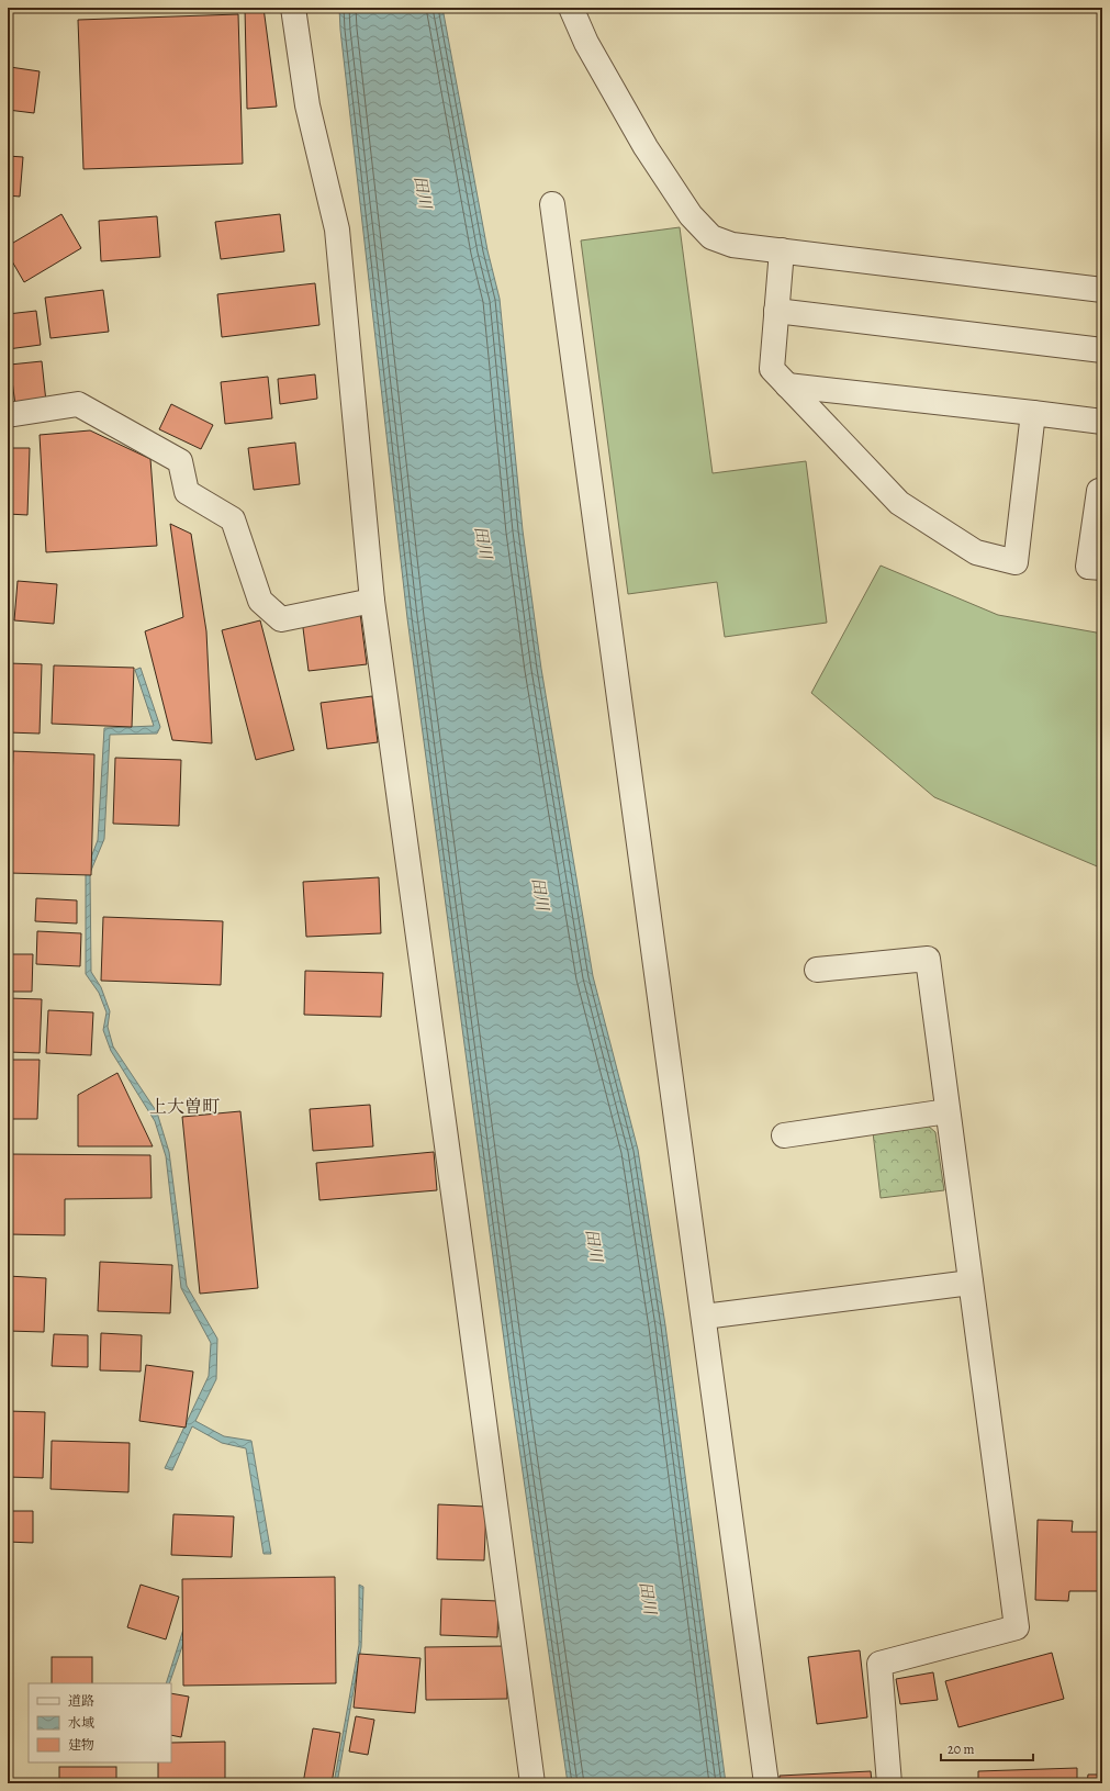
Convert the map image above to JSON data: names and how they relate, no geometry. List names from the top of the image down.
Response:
{
  "districts": ["上大曽町"],
  "water": ["田川"],
  "legend": ["道路", "水域", "建物"],
  "scale_bar": "20 m"
}
